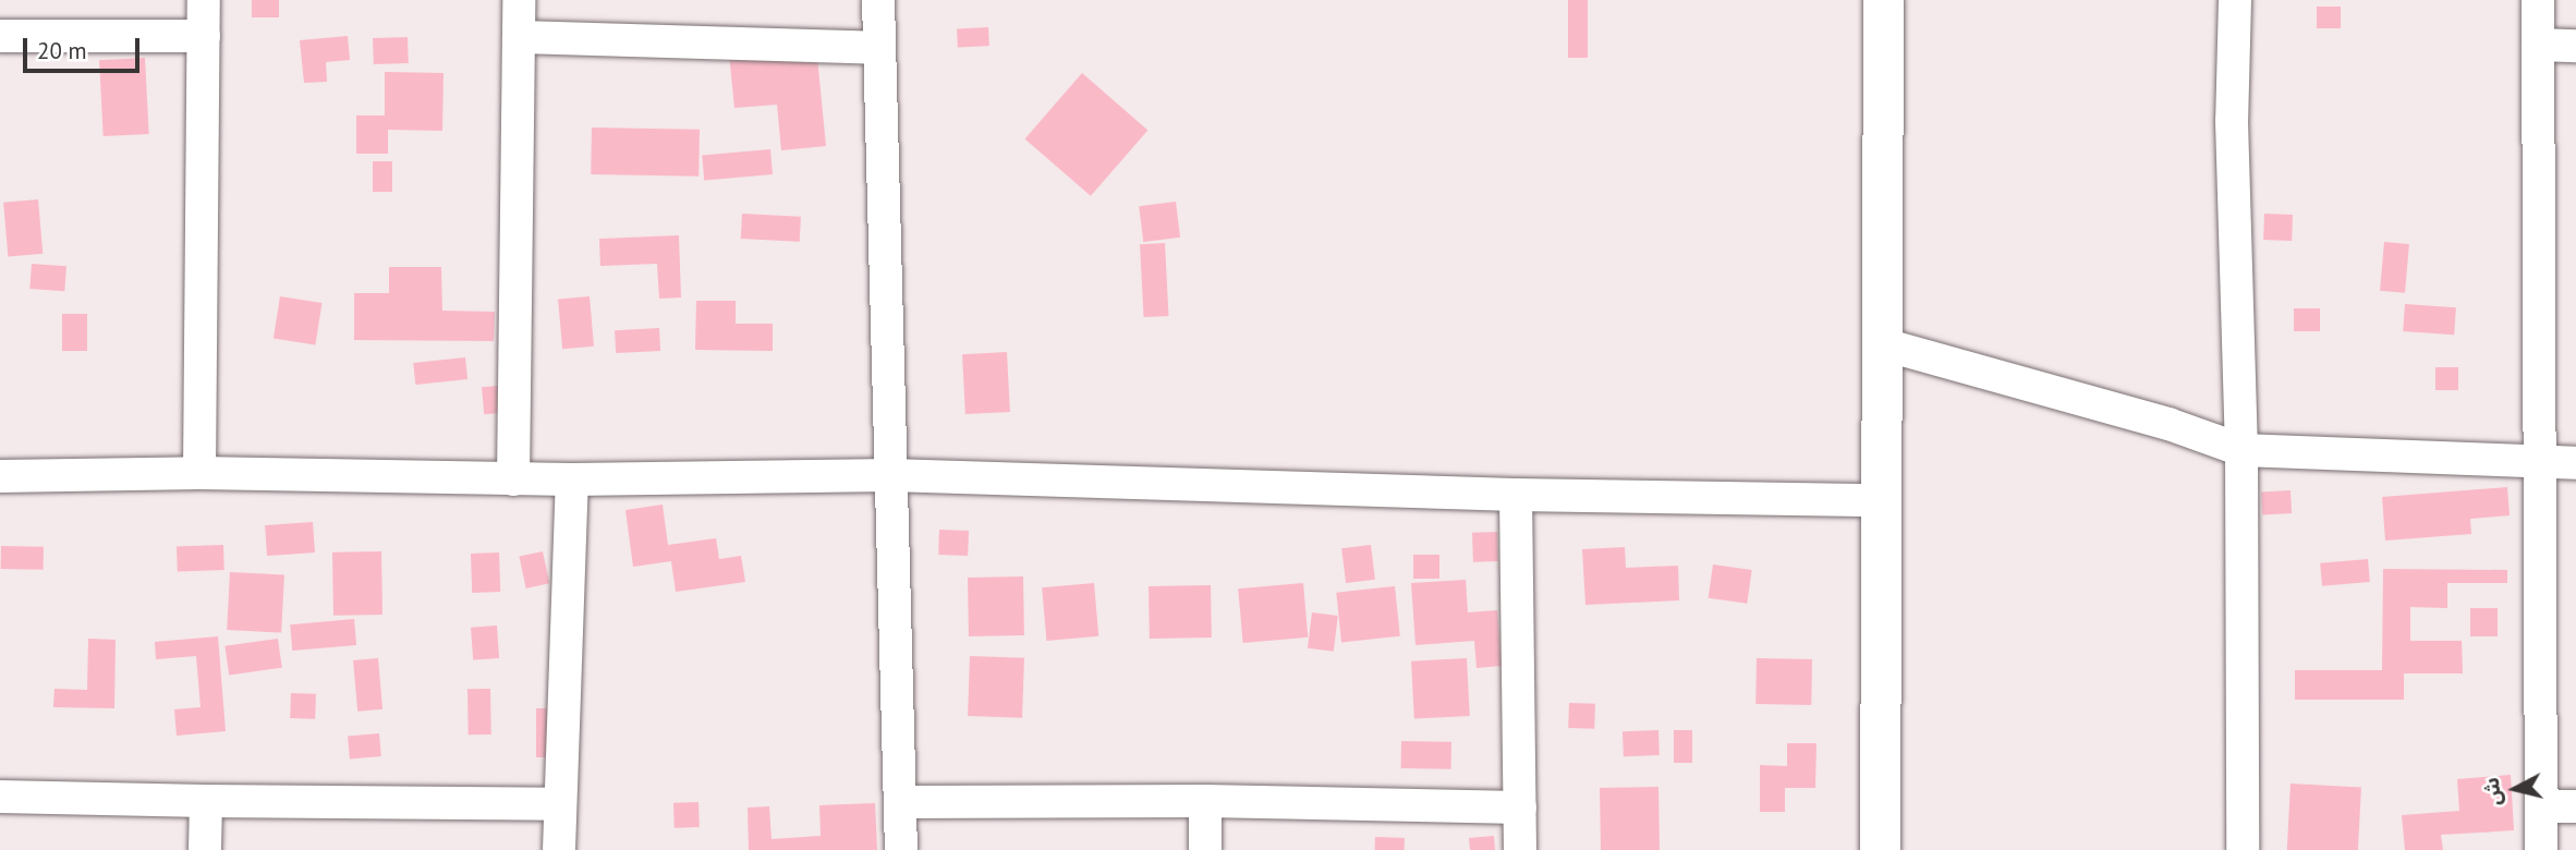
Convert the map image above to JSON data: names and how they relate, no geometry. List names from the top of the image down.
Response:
{
  "scale_bar": "20 m",
  "north": "left"
}
